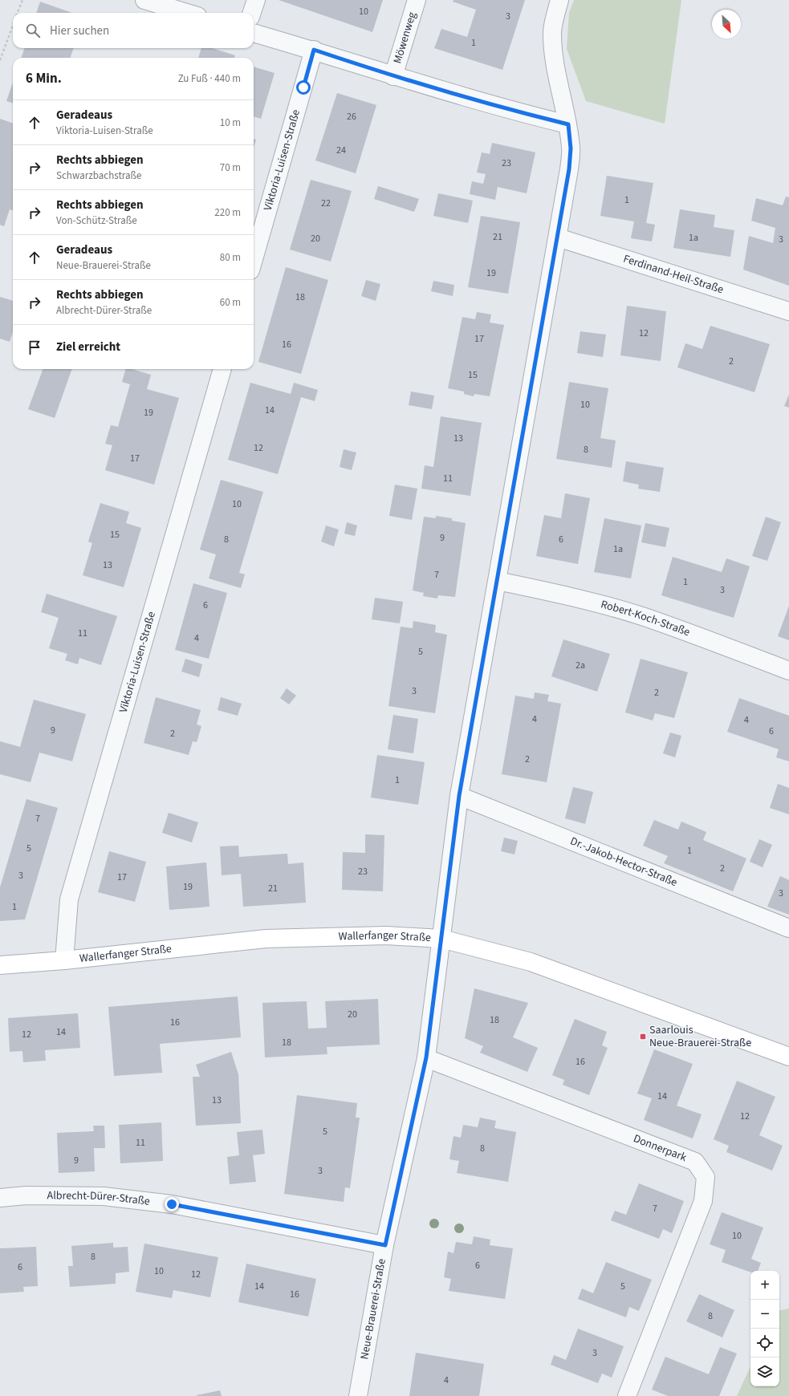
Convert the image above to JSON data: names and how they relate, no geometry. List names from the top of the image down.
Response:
{
  "streets": {
    "main road": ["Wallerfanger Straße"],
    "street": [
      "Möwenweg",
      "Viktoria-Luisen-Straße",
      "Ferdinand-Heil-Straße",
      "Robert-Koch-Straße",
      "Dr.-Jakob-Hector-Straße",
      "Donnerpark",
      "Albrecht-Dürer-Straße",
      "Neue-Brauerei-Straße"
    ]
  },
  "crossings": [
    ["Viktoria-Luisen-Straße", "Wallerfanger Straße"],
    ["Ferdinand-Heil-Straße", "Neue-Brauerei-Straße"],
    ["Robert-Koch-Straße", "Neue-Brauerei-Straße"],
    ["Dr.-Jakob-Hector-Straße", "Neue-Brauerei-Straße"],
    ["Wallerfanger Straße", "Neue-Brauerei-Straße"],
    ["Donnerpark", "Neue-Brauerei-Straße"],
    ["Albrecht-Dürer-Straße", "Neue-Brauerei-Straße"]
  ],
  "places": {
    "transit": ["Saarlouis Neue-Brauerei-Straße"]
  },
  "house_numbers": [
    "10",
    "3",
    "1",
    "26",
    "24",
    "23",
    "1",
    "22",
    "21",
    "1a",
    "20",
    "3",
    "19",
    "18",
    "12",
    "17",
    "16",
    "2",
    "15",
    "10",
    "14",
    "19",
    "13",
    "12",
    "8",
    "17",
    "11",
    "10",
    "15",
    "9",
    "8",
    "6",
    "1a",
    "13",
    "7",
    "1",
    "3",
    "6",
    "11",
    "4",
    "5",
    "2a",
    "3",
    "2",
    "4",
    "4",
    "9",
    "6",
    "2",
    "2",
    "1",
    "7",
    "5",
    "1",
    "2",
    "23",
    "3",
    "17",
    "19",
    "21",
    "3",
    "1",
    "20",
    "18",
    "16",
    "14",
    "12",
    "18",
    "16",
    "14",
    "13",
    "12",
    "5",
    "11",
    "8",
    "9",
    "3",
    "7",
    "10",
    "8",
    "6",
    "6",
    "10",
    "12",
    "14",
    "5",
    "16",
    "8",
    "3",
    "4"
  ],
  "north": "bottom right",
  "page": {
    "search": "Hier suchen",
    "heading": ["6 Min.", "Zu Fuß · 440 m"],
    "list": [
      ["Geradeaus", "Viktoria-Luisen-Straße", "10 m"],
      ["Rechts abbiegen", "Schwarzbachstraße", "70 m"],
      ["Rechts abbiegen", "Von-Schütz-Straße", "220 m"],
      ["Geradeaus", "Neue-Brauerei-Straße", "80 m"],
      ["Rechts abbiegen", "Albrecht-Dürer-Straße", "60 m"],
      "Ziel erreicht"
    ],
    "map_buttons": ["+", "−"]
  }
}
